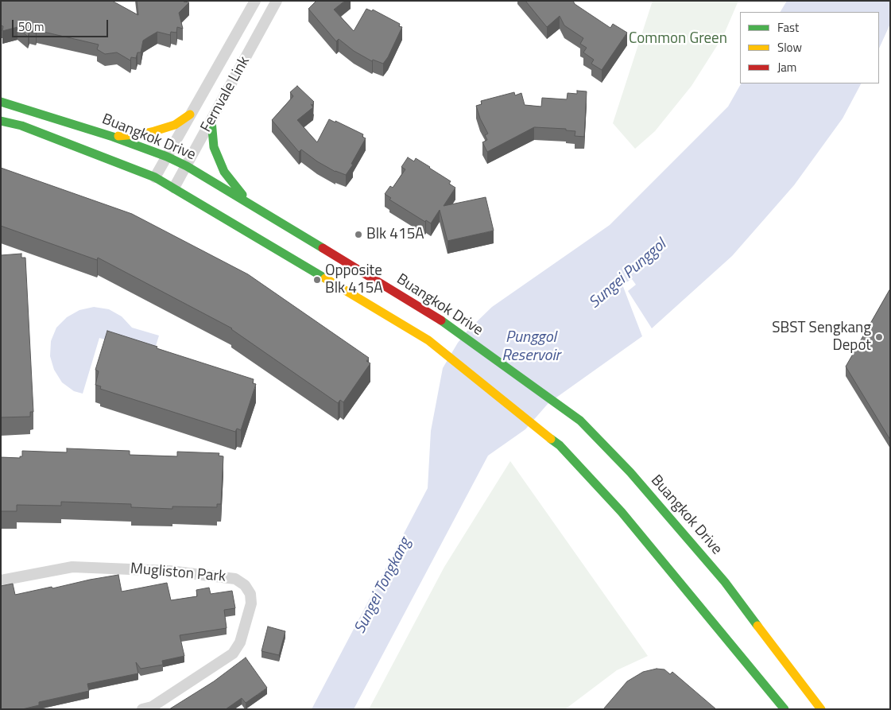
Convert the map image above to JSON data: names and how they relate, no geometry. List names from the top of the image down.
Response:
{
  "streets": {
    "main road": ["Buangkok Drive"],
    "street": ["Fernvale Link", "Mugliston Park"]
  },
  "crossings": [
    ["Fernvale Link", "Buangkok Drive"]
  ],
  "water": ["Sungei Punggol", "Punggol Reservoir", "Sungei Tongkang"],
  "parks": ["Common Green"],
  "places": ["Blk 415A", "Opposite Blk 415A", "SBST Sengkang Depot"],
  "legend": ["Fast", "Slow", "Jam"],
  "scale_bar": "50 m"
}
